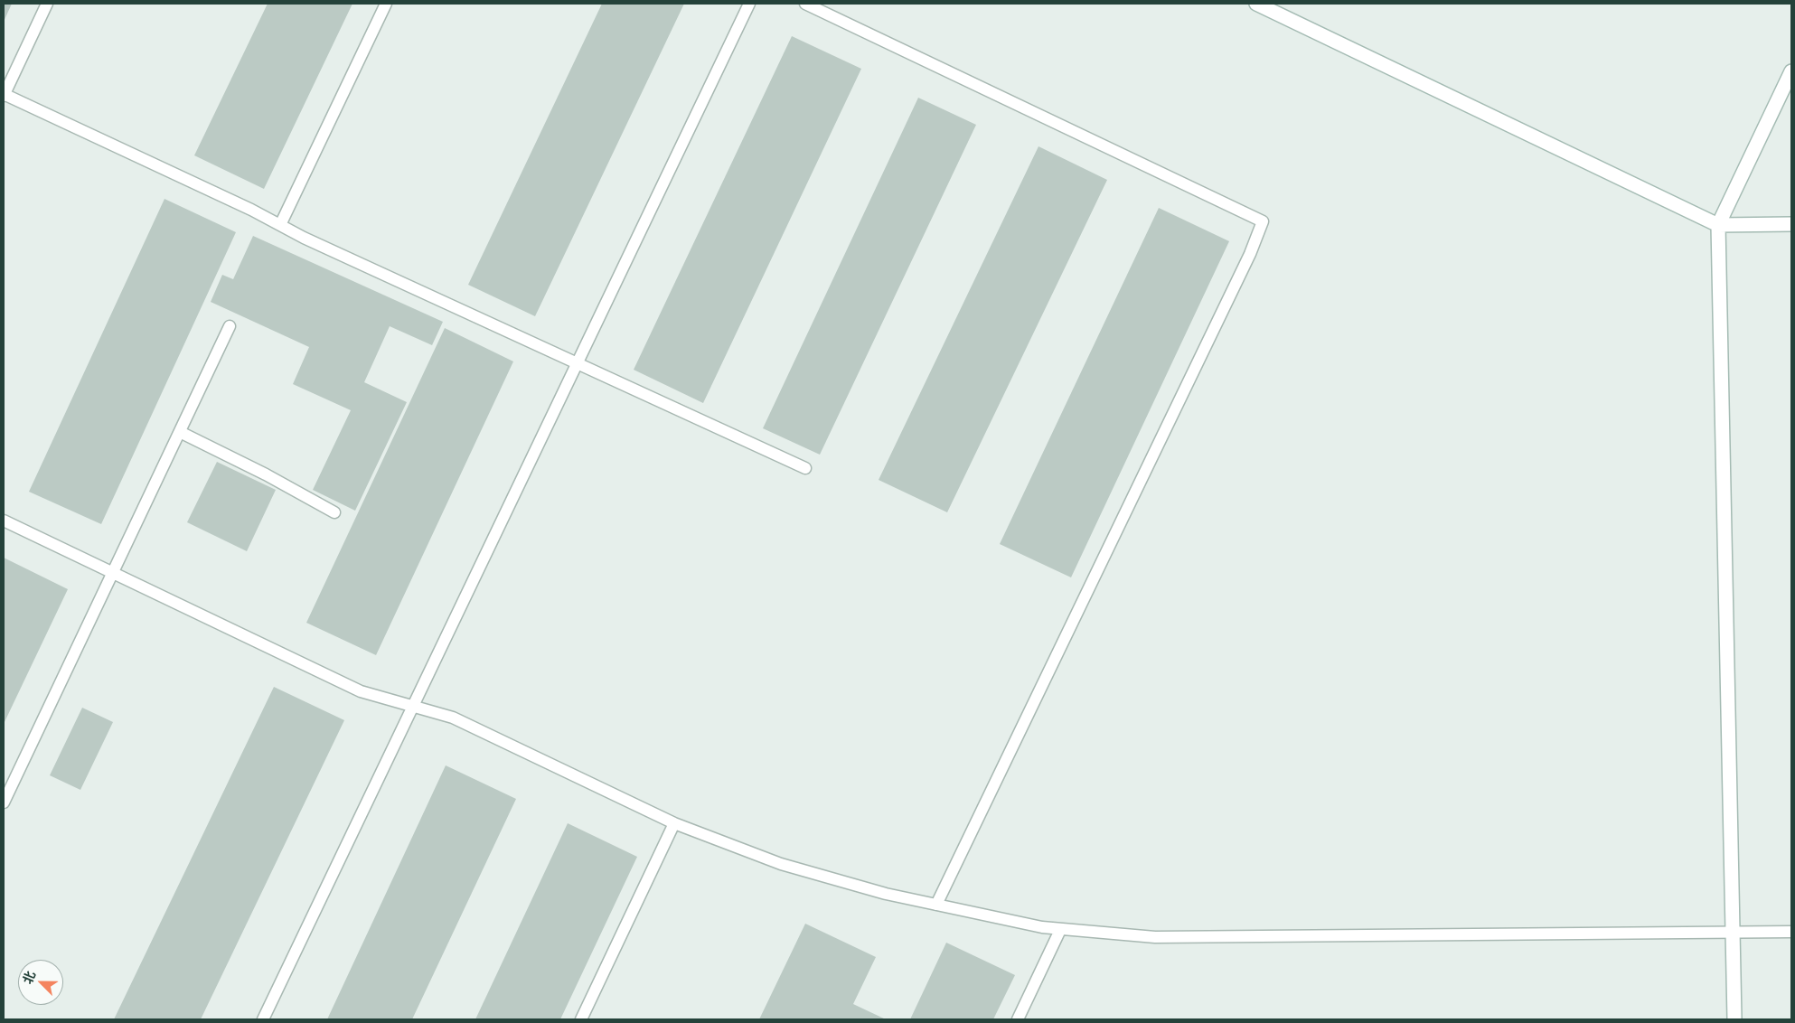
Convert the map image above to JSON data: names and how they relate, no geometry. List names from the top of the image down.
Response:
{
  "north": "top left"
}
